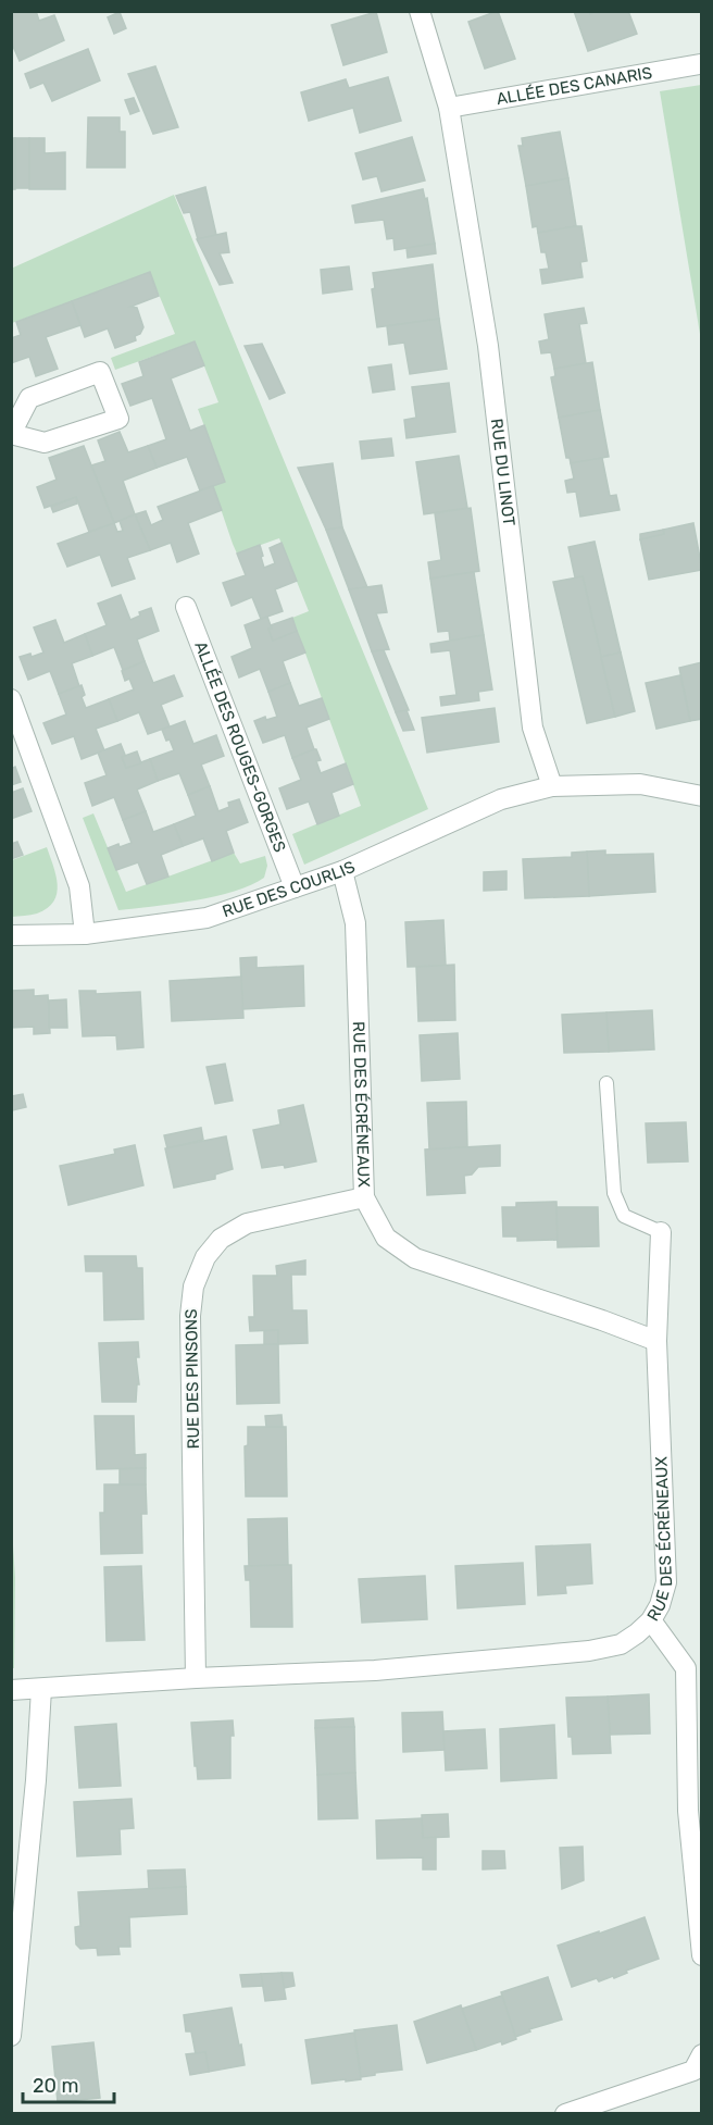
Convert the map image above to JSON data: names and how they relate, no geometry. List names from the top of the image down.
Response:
{
  "streets": {
    "street": [
      "ALLÉE DES CANARIS",
      "RUE DU LINOT",
      "ALLÉE DES ROUGES-GORGES",
      "RUE DES COURLIS",
      "RUE DES ÉCRÉNEAUX",
      "RUE DES PINSONS"
    ]
  },
  "crossings": [
    ["ALLÉE DES CANARIS", "RUE DU LINOT"],
    ["RUE DU LINOT", "RUE DES COURLIS"],
    ["ALLÉE DES ROUGES-GORGES", "RUE DES COURLIS"],
    ["RUE DES COURLIS", "RUE DES ÉCRÉNEAUX"],
    ["RUE DES ÉCRÉNEAUX", "RUE DES PINSONS"]
  ],
  "scale_bar": "20 m"
}
